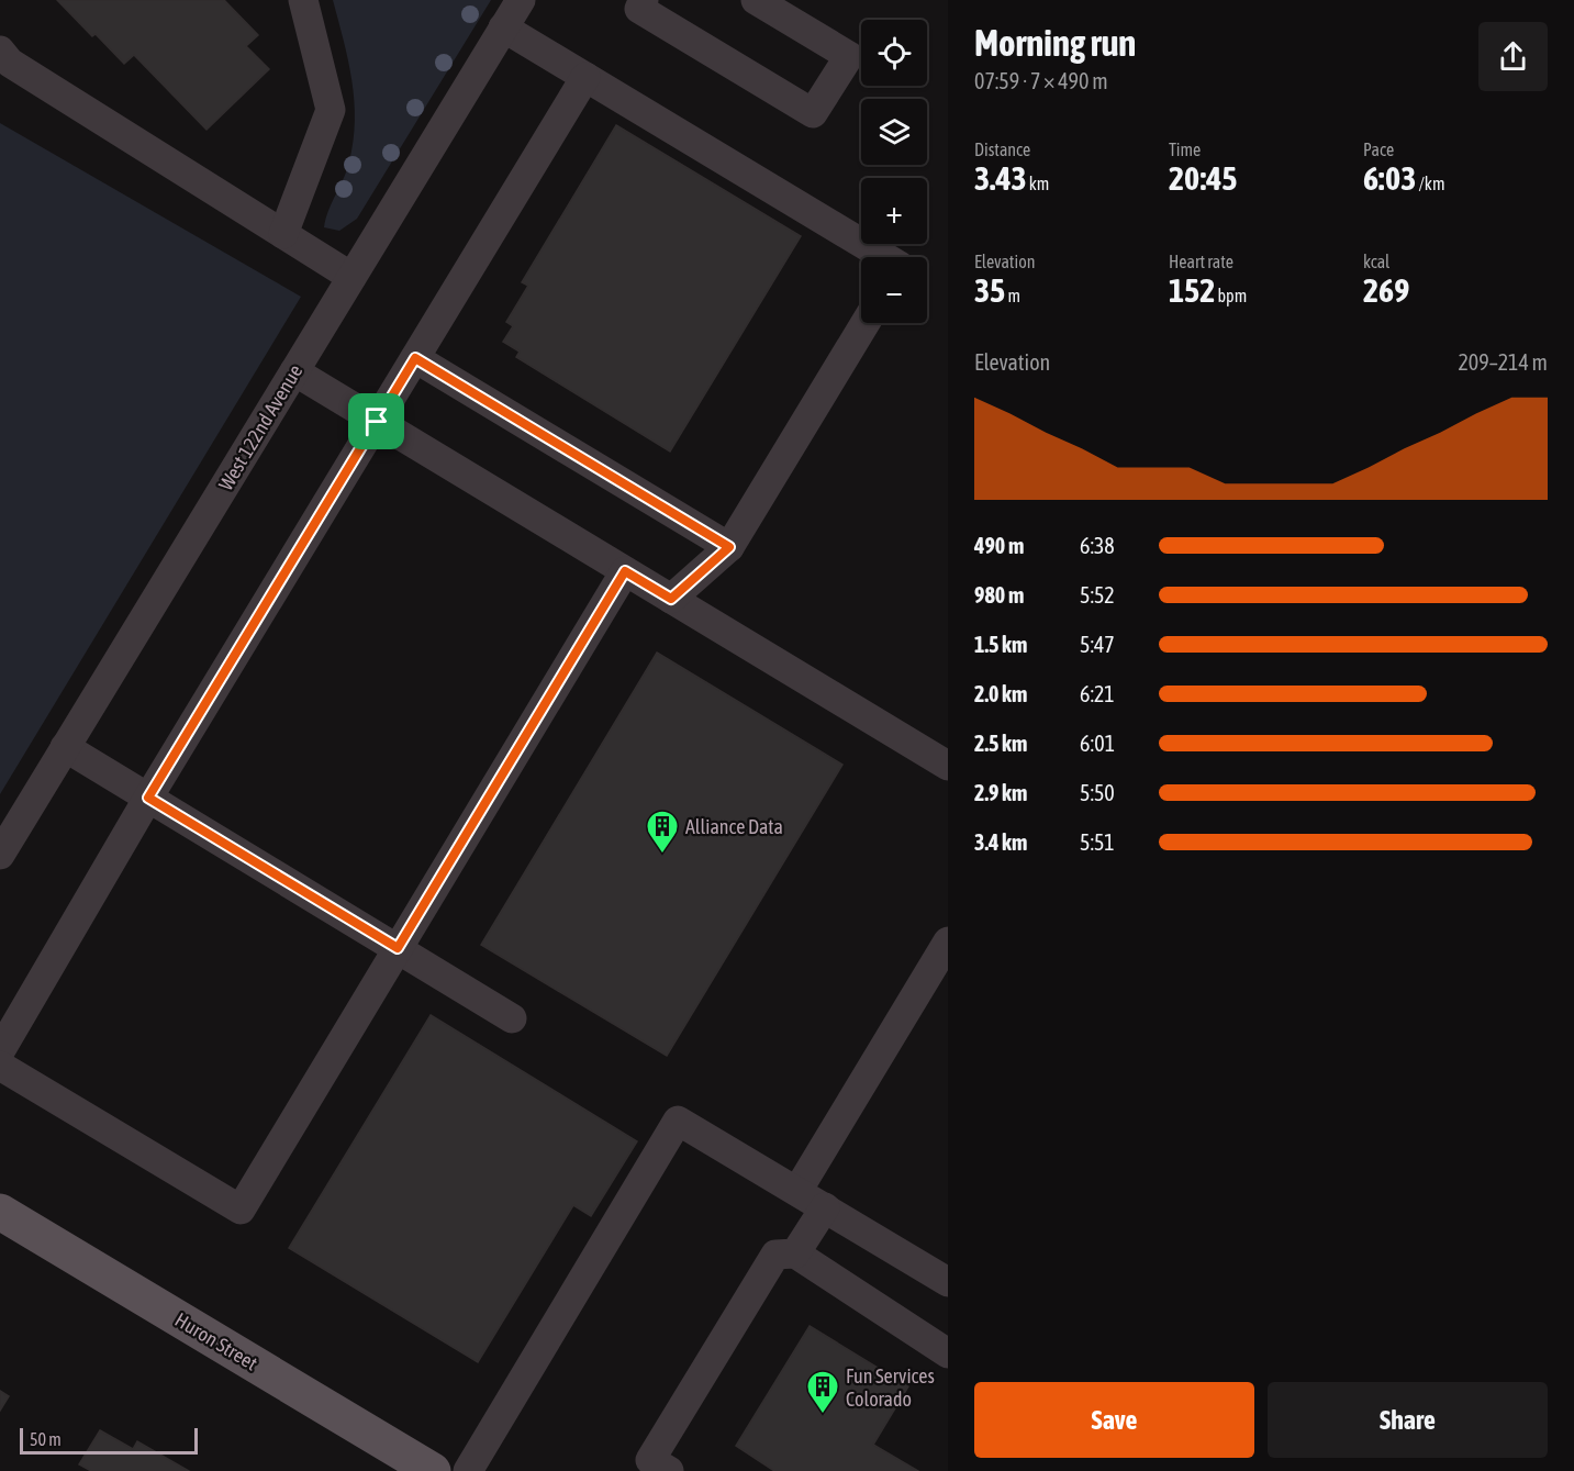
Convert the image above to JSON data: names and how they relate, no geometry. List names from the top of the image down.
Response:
{
  "streets": {
    "main road": ["Huron Street"],
    "street": ["West 122nd Avenue"]
  },
  "places": {
    "building": ["Alliance Data", "Fun Services Colorado"]
  },
  "scale_bar": "50 m",
  "page": {
    "heading": ["Morning run", "07:59 · 7 × 490 m"],
    "map_buttons": ["+", "−"],
    "stats": [
      ["Distance", "3.43 km"],
      ["Time", "20:45"],
      ["Pace", "6:03 /km"],
      ["Elevation", "35 m"],
      ["Heart rate", "152 bpm"],
      ["kcal", "269"]
    ],
    "chart": ["Elevation", "209–214 m"],
    "list": [
      {
        "name": "490 m",
        "note": "6:38"
      },
      {
        "name": "980 m",
        "note": "5:52"
      },
      {
        "name": "1.5 km",
        "note": "5:47"
      },
      {
        "name": "2.0 km",
        "note": "6:21"
      },
      {
        "name": "2.5 km",
        "note": "6:01"
      },
      {
        "name": "2.9 km",
        "note": "5:50"
      },
      {
        "name": "3.4 km",
        "note": "5:51"
      }
    ],
    "buttons": ["Save", "Share"],
    "scale": "50 m"
  }
}
